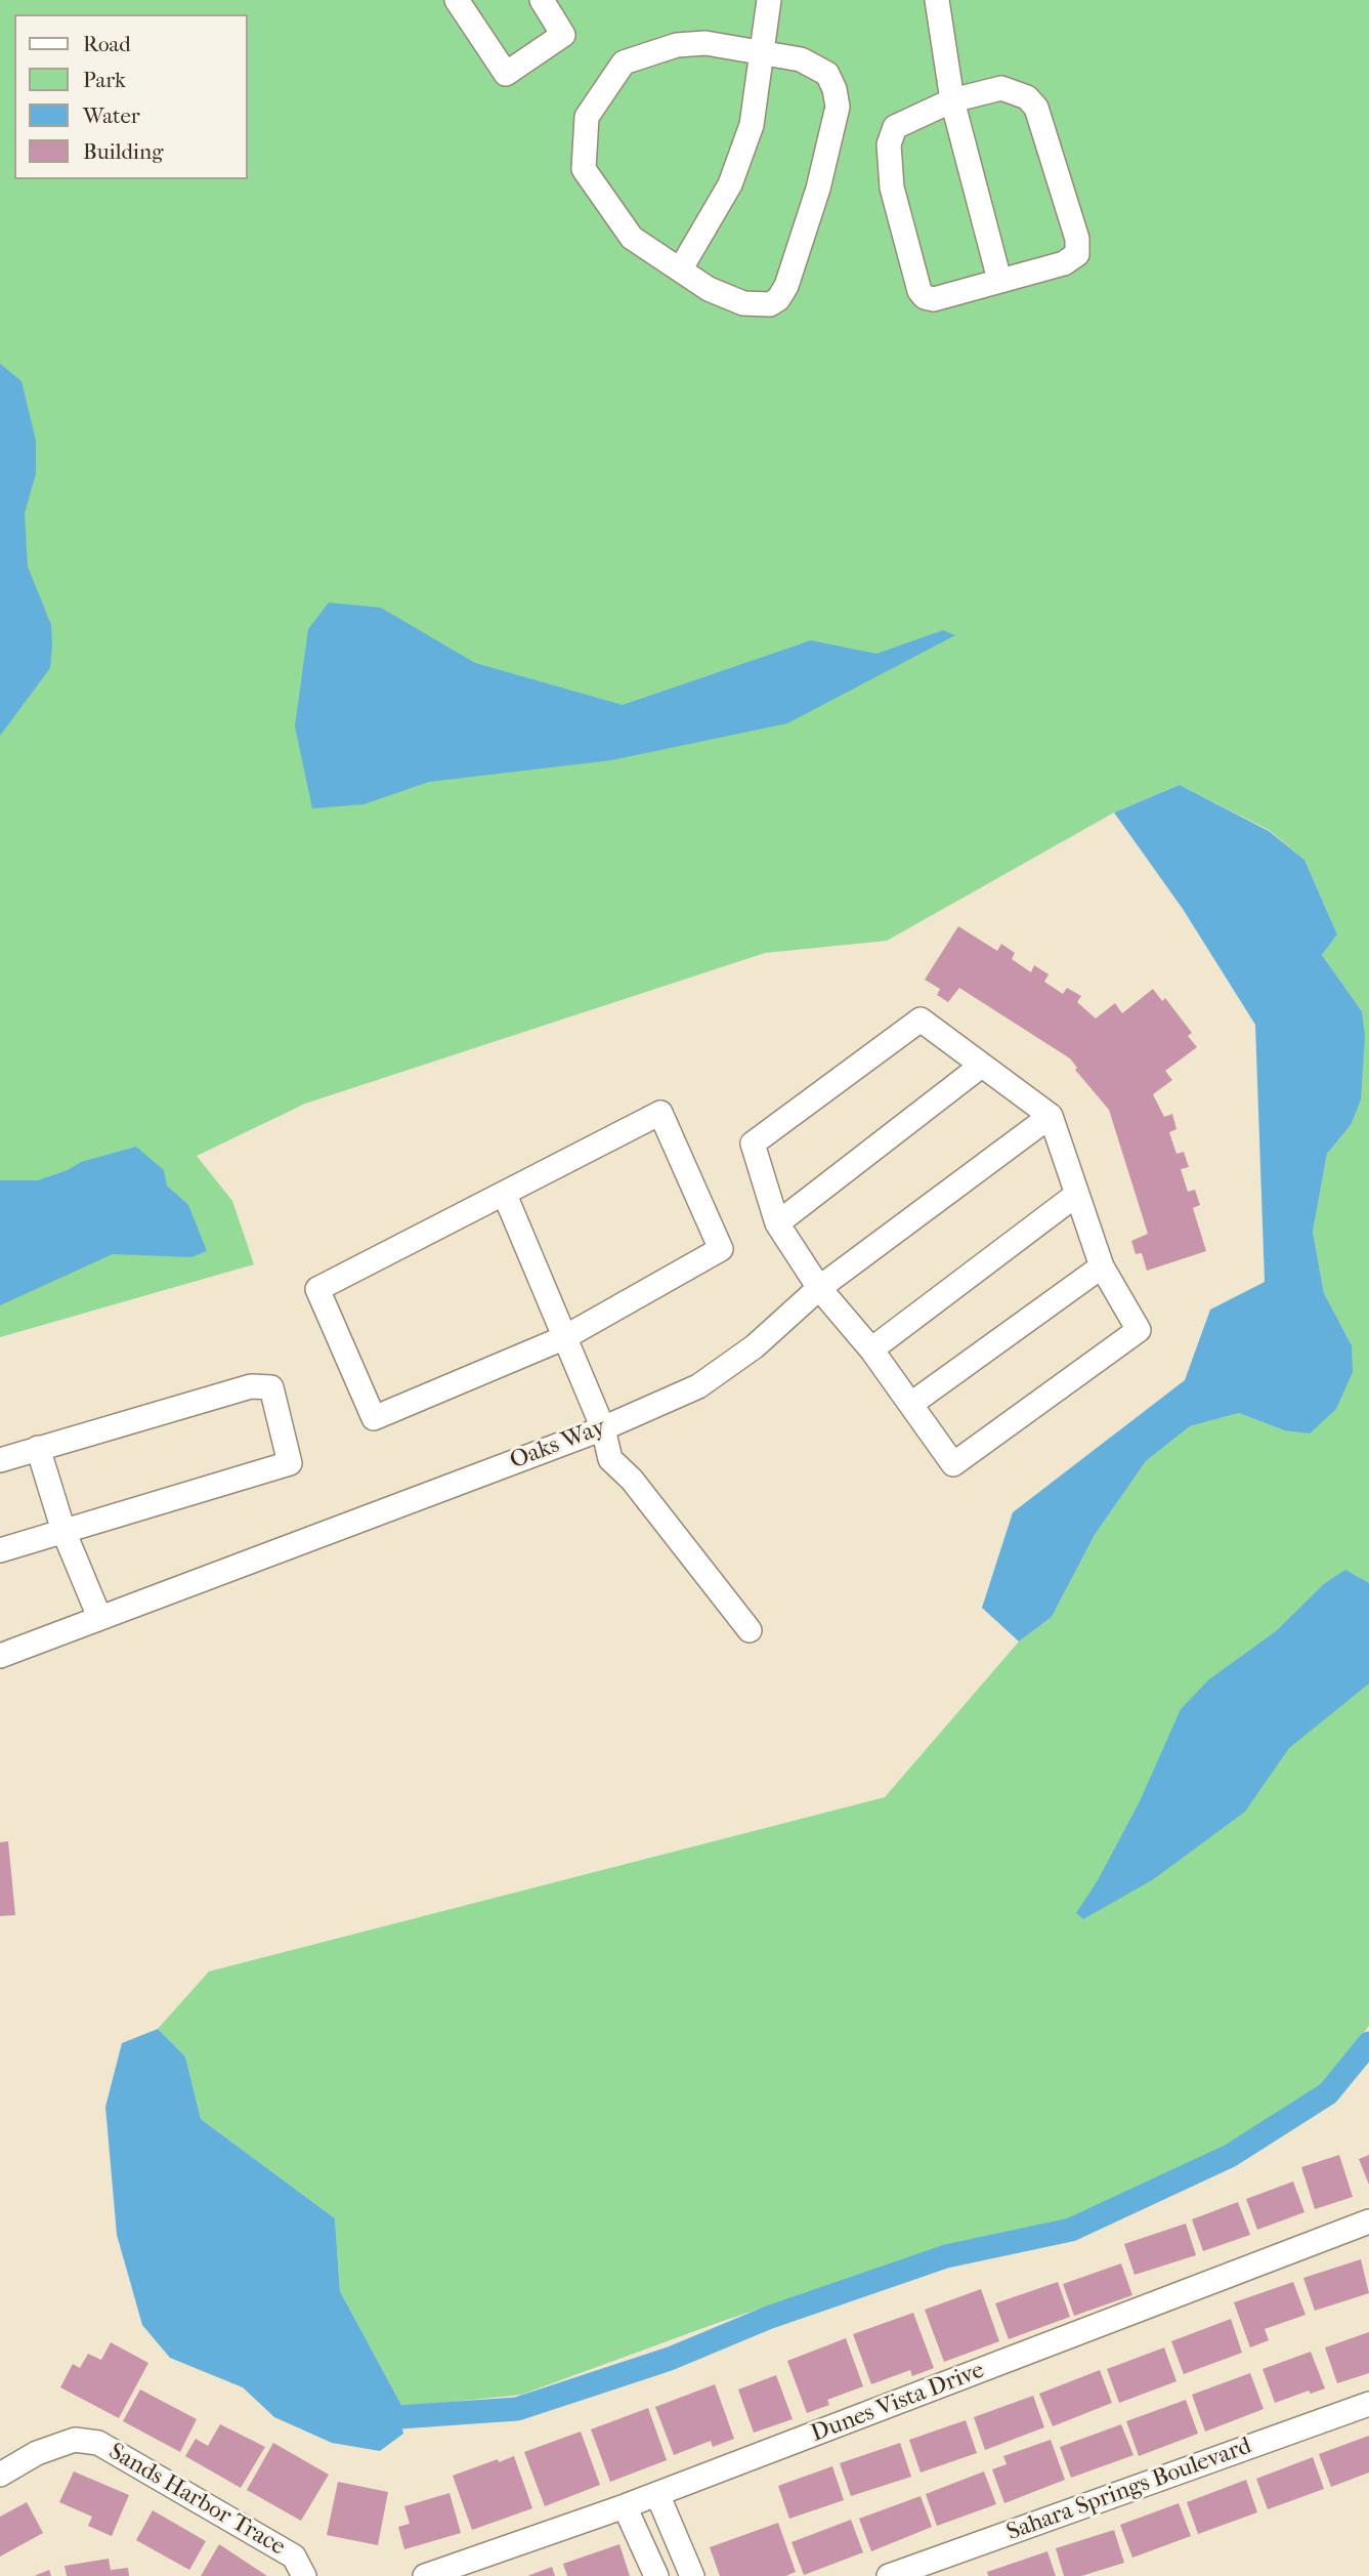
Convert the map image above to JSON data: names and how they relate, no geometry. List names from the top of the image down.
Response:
{
  "streets": {
    "street": [
      "Oaks Way",
      "Dunes Vista Drive",
      "Sahara Springs Boulevard",
      "Sands Harbor Trace"
    ]
  },
  "legend": [
    "Road",
    "Park",
    "Water",
    "Building"
  ]
}
